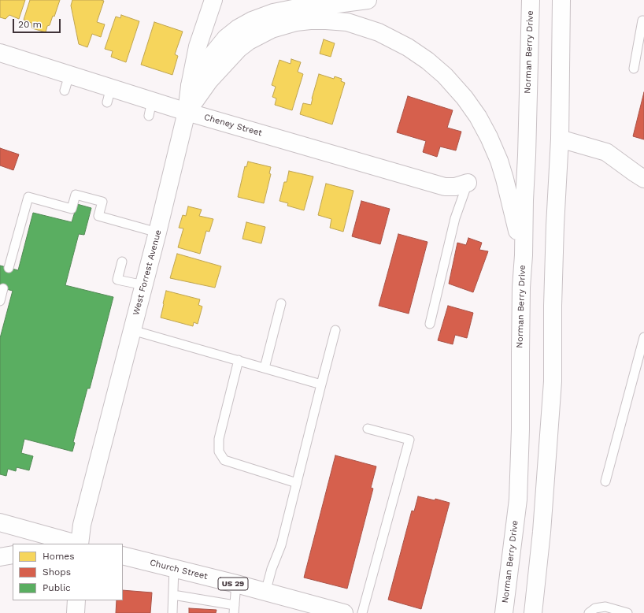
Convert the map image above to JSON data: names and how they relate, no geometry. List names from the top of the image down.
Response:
{
  "streets": {
    "main road": [
      "Norman Berry Drive",
      "Cheney Street",
      "West Forrest Avenue",
      "Church Street",
      "US 29"
    ]
  },
  "crossings": [
    ["Cheney Street", "West Forrest Avenue"]
  ],
  "legend": ["Homes", "Shops", "Public"],
  "scale_bar": "20 m"
}
